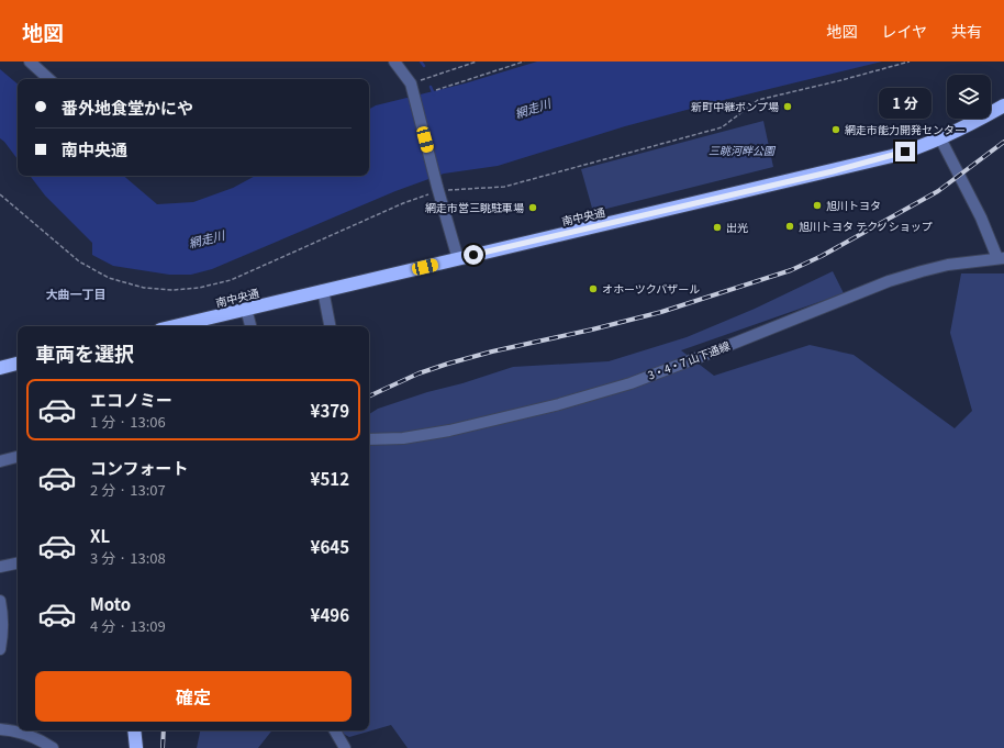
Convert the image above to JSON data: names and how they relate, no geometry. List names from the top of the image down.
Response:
{
  "streets": {
    "highway": ["南中央通"],
    "street": ["3・4・7 山下通線"]
  },
  "districts": ["大曲一丁目"],
  "water": ["網走川"],
  "parks": ["三眺河畔公園"],
  "places": [
    "新町中継ポンプ場",
    "網走市能力開発センター",
    "旭川トヨタ",
    "網走市営三眺駐車場",
    "旭川トヨタ テクノショップ",
    "出光",
    "オホーツクバザール"
  ],
  "page": {
    "header": "地図",
    "nav": ["地図", "レイヤ", "共有"],
    "banner": ["番外地食堂かにや", "南中央通"],
    "bubble": "1 分",
    "heading": "車両を選択",
    "list": [
      {
        "name": "エコノミー",
        "note": "1 分 · 13:06",
        "value": "¥379"
      },
      {
        "name": "コンフォート",
        "note": "2 分 · 13:07",
        "value": "¥512"
      },
      {
        "name": "XL",
        "note": "3 分 · 13:08",
        "value": "¥645"
      },
      {
        "name": "Moto",
        "note": "4 分 · 13:09",
        "value": "¥496"
      }
    ],
    "buttons": "確定"
  }
}
